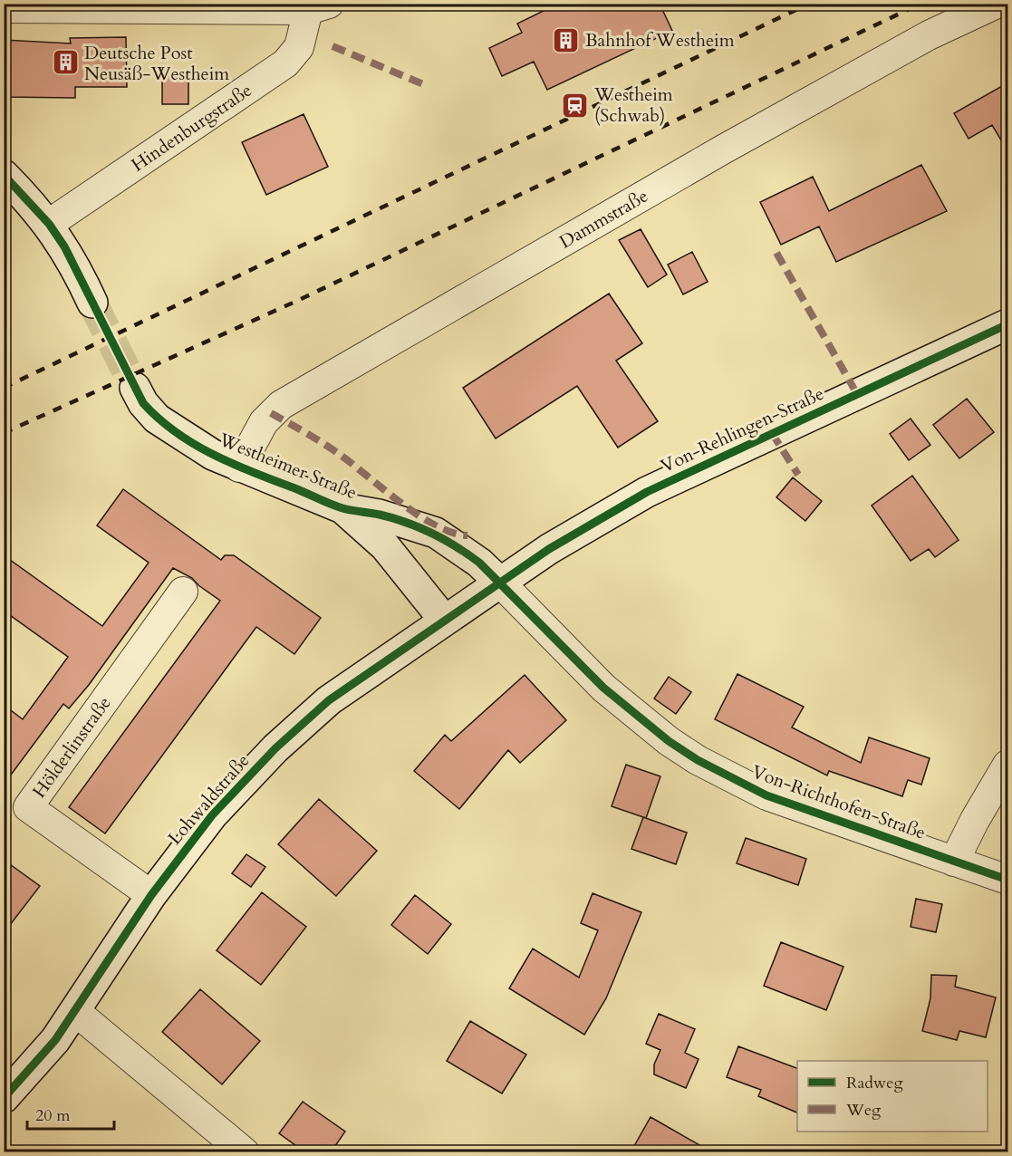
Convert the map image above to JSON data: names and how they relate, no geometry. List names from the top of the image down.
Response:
{
  "streets": {
    "street": [
      "Hindenburgstraße",
      "Dammstraße",
      "Von-Rehlingen-Straße",
      "Westheimer Straße",
      "Hölderlinstraße",
      "Lohwaldstraße",
      "Von-Richthofen-Straße"
    ]
  },
  "crossings": [
    ["Dammstraße", "Westheimer Straße"],
    ["Von-Rehlingen-Straße", "Westheimer Straße"],
    ["Von-Rehlingen-Straße", "Lohwaldstraße"],
    ["Von-Rehlingen-Straße", "Von-Richthofen-Straße"],
    ["Westheimer Straße", "Lohwaldstraße"],
    ["Westheimer Straße", "Von-Richthofen-Straße"],
    ["Hölderlinstraße", "Lohwaldstraße"],
    ["Lohwaldstraße", "Von-Richthofen-Straße"]
  ],
  "places": {
    "building": ["Bahnhof Westheim", "Deutsche Post Neusäß-Westheim"],
    "station": ["Westheim (Schwab)"]
  },
  "legend": ["Radweg", "Weg"],
  "scale_bar": "20 m"
}
